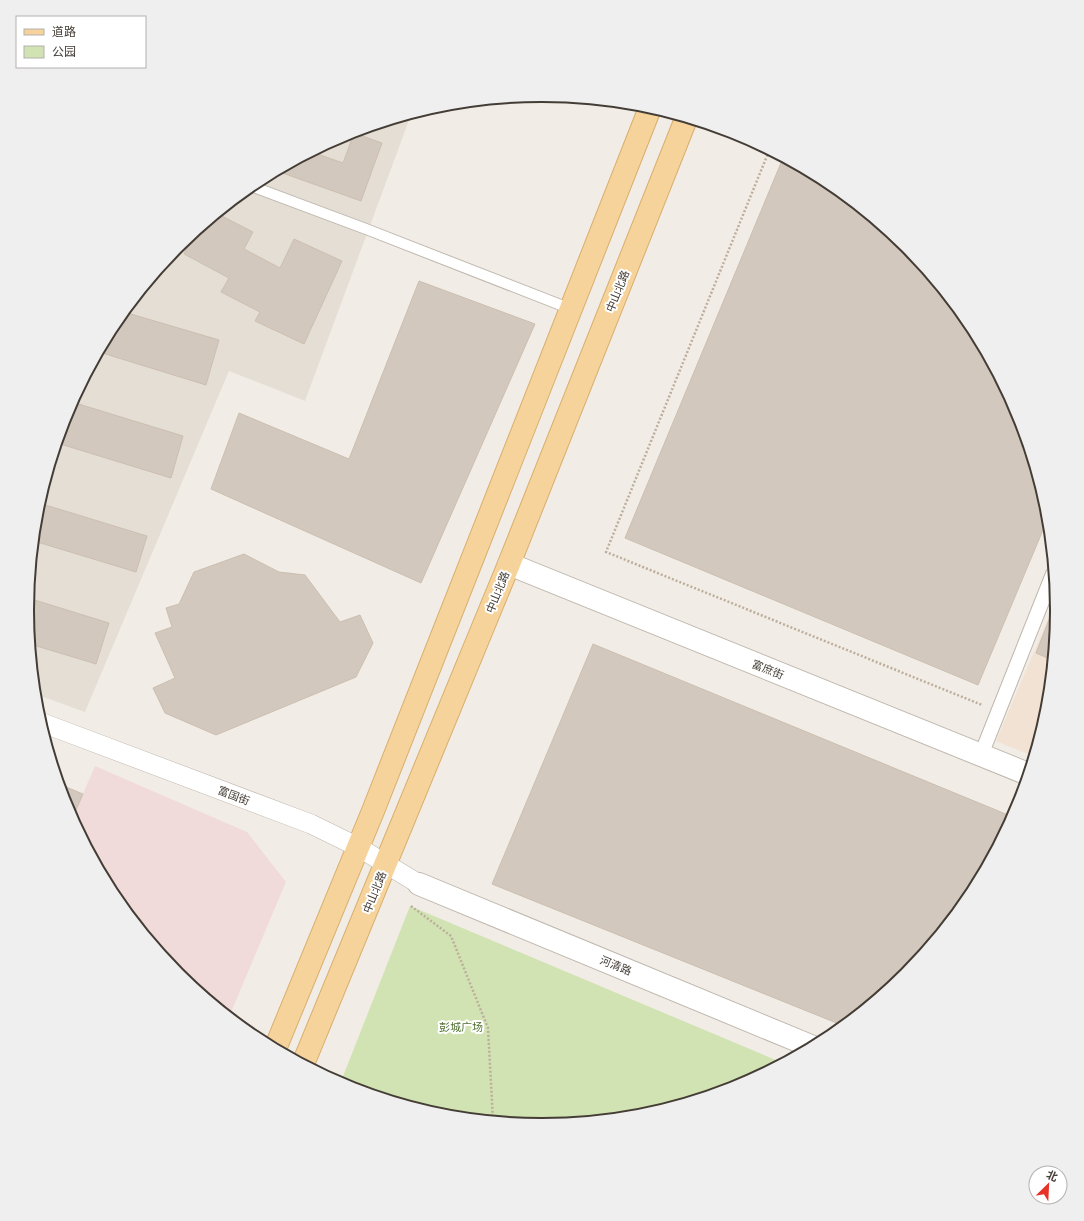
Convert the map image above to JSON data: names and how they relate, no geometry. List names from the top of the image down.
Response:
{
  "streets": {
    "main road": ["中山北路"],
    "street": ["富庶街", "富国街", "河清路"]
  },
  "crossings": [
    ["中山北路", "富庶街"],
    ["中山北路", "富国街"],
    ["富国街", "河清路"]
  ],
  "parks": ["彭城广场"],
  "legend": ["道路", "公园"],
  "north": "top right"
}
